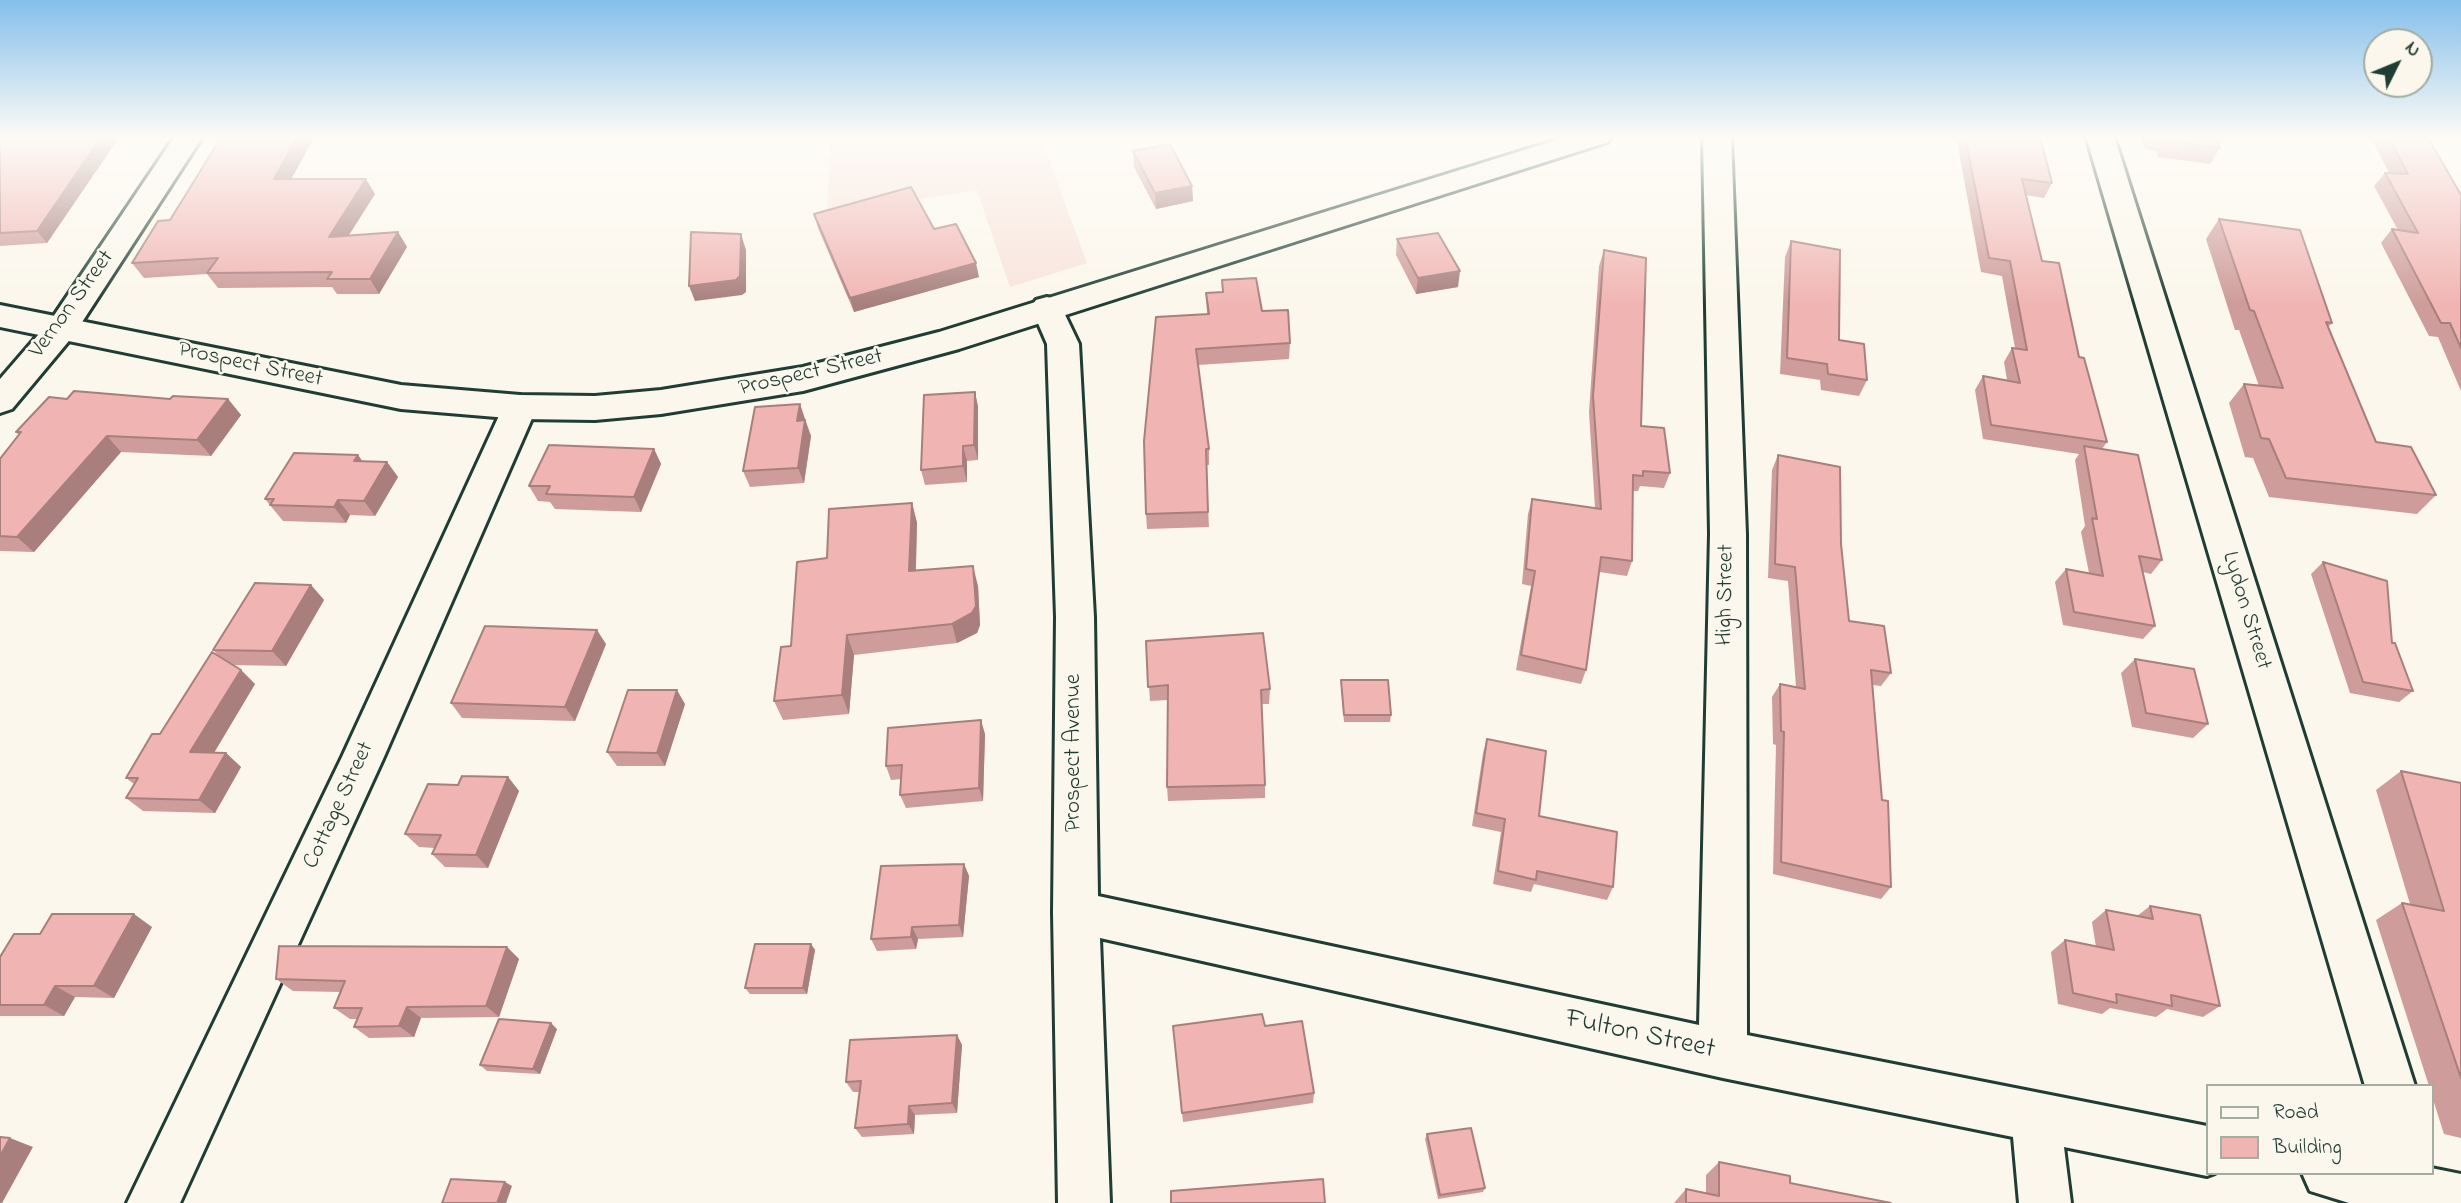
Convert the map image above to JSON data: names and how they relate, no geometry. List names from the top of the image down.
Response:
{
  "streets": {
    "street": [
      "Vernon Street",
      "Prospect Street",
      "High Street",
      "Lydon Street",
      "Prospect Avenue",
      "Cottage Street",
      "Fulton Street"
    ]
  },
  "crossings": [
    ["Vernon Street", "Prospect Street"],
    ["Prospect Street", "Prospect Avenue"],
    ["Prospect Street", "Cottage Street"],
    ["High Street", "Fulton Street"],
    ["Prospect Avenue", "Fulton Street"]
  ],
  "legend": ["Road", "Building"],
  "north": "top right"
}
